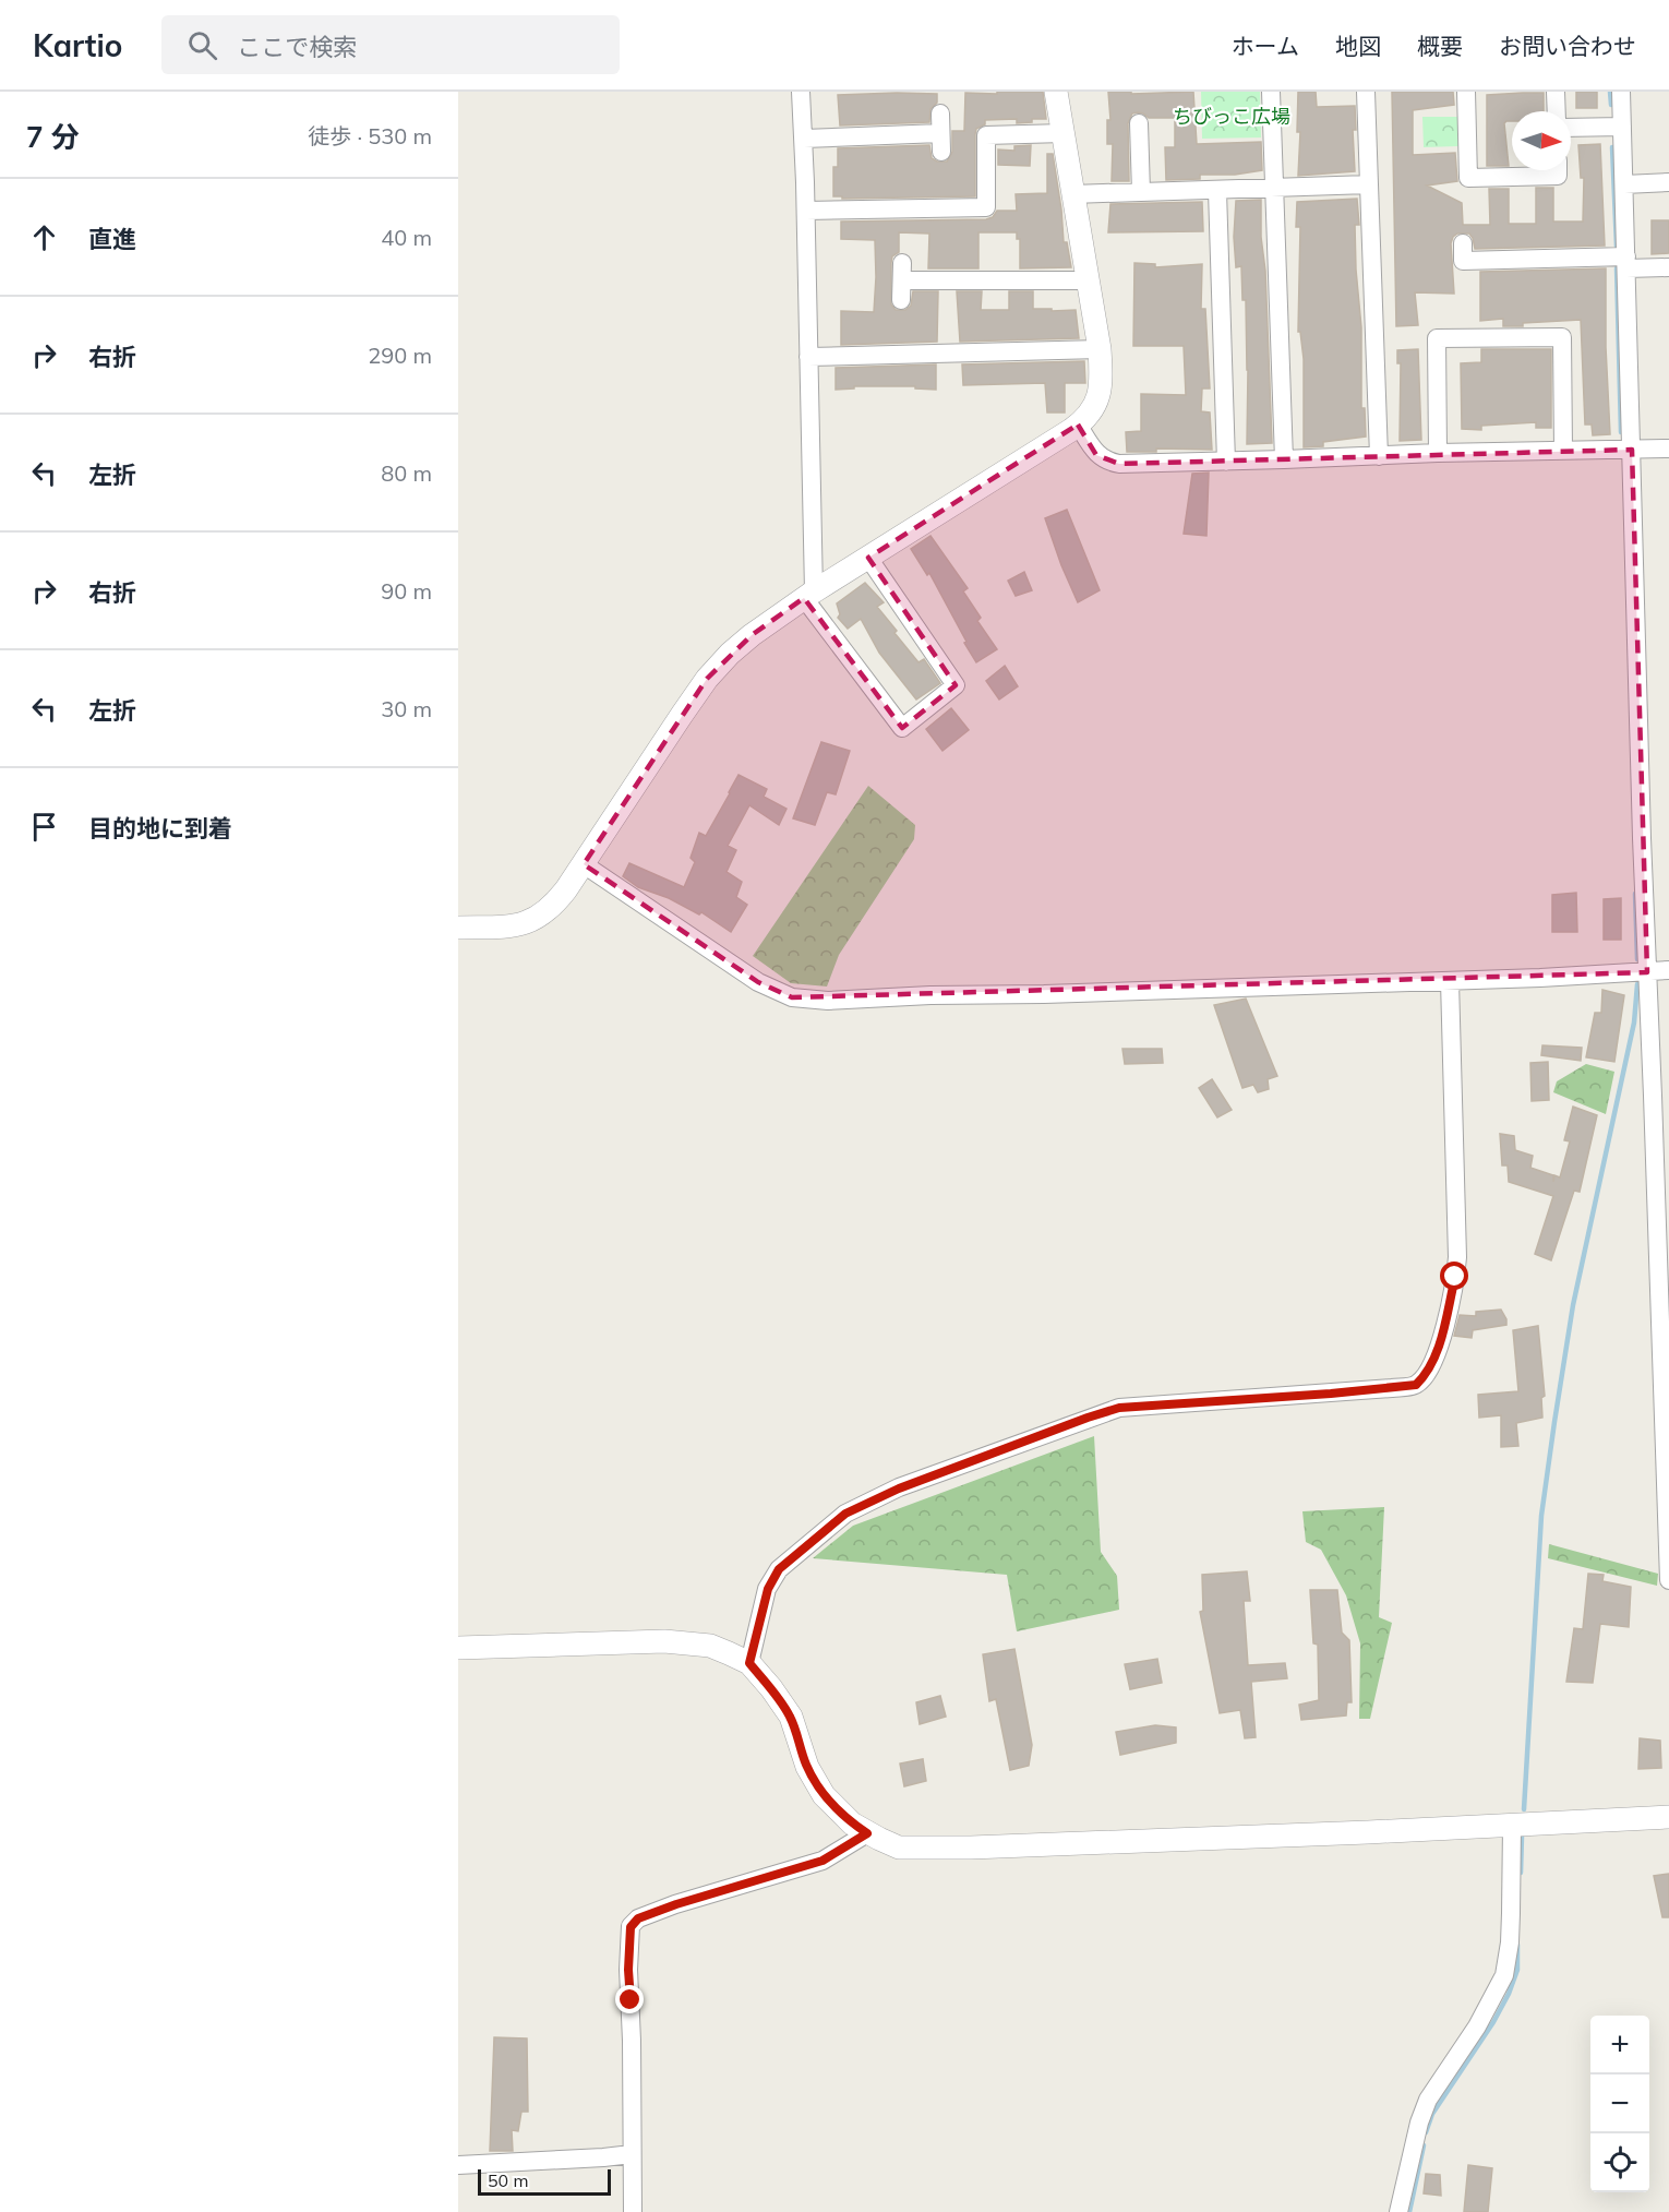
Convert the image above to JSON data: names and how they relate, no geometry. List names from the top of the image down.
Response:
{
  "parks": ["ちびっこ広場"],
  "scale_bar": "50 m",
  "north": "right",
  "page": {
    "header": "Kartio",
    "search": "ここで検索",
    "nav": [
      "ホーム",
      "地図",
      "概要",
      "お問い合わせ"
    ],
    "heading": ["7 分", "徒歩 · 530 m"],
    "list": [
      ["直進", "40 m"],
      ["右折", "290 m"],
      ["左折", "80 m"],
      ["右折", "90 m"],
      ["左折", "30 m"],
      "目的地に到着"
    ],
    "map_buttons": ["+", "−"],
    "scale": "50 m"
  }
}
